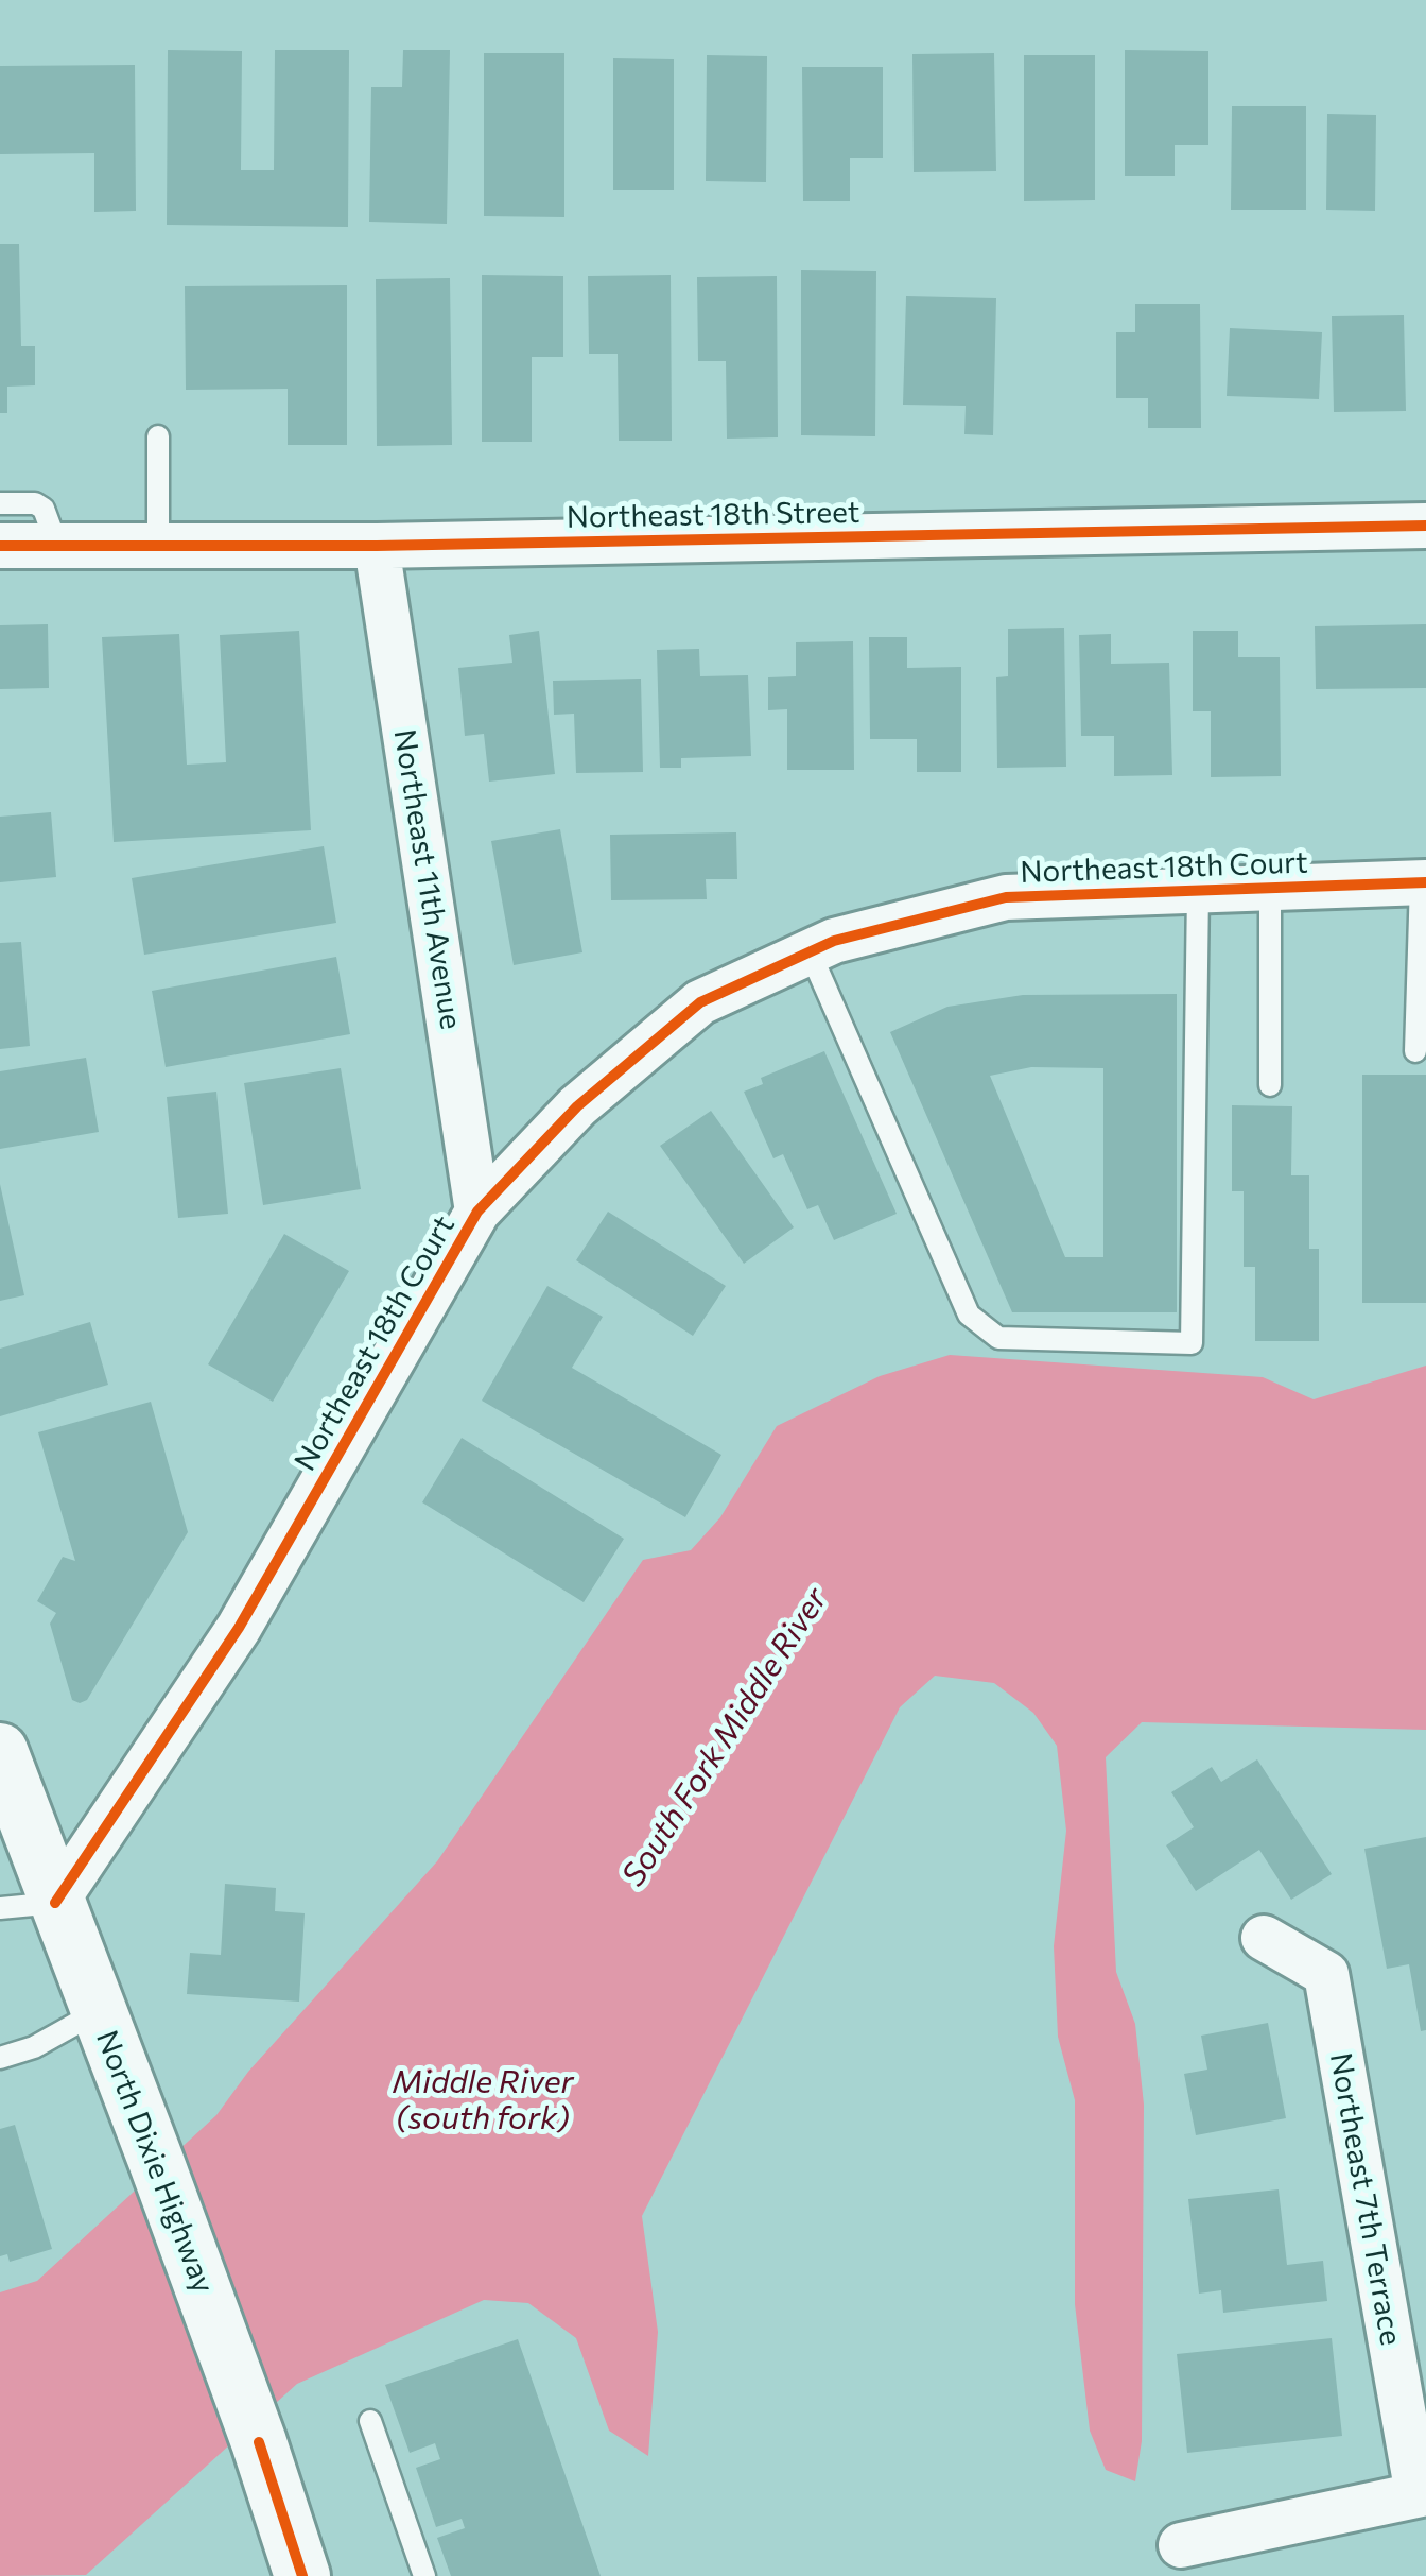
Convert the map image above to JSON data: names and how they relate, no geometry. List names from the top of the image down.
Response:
{
  "streets": {
    "street": [
      "Northeast 18th Street",
      "Northeast 18th Court",
      "Northeast 11th Avenue",
      "North Dixie Highway",
      "Northeast 7th Terrace"
    ]
  },
  "crossings": [
    ["Northeast 18th Street", "Northeast 11th Avenue"],
    ["Northeast 18th Court", "Northeast 11th Avenue"],
    ["Northeast 18th Court", "North Dixie Highway"]
  ],
  "water": ["South Fork Middle River", "Middle River (south fork)"]
}
